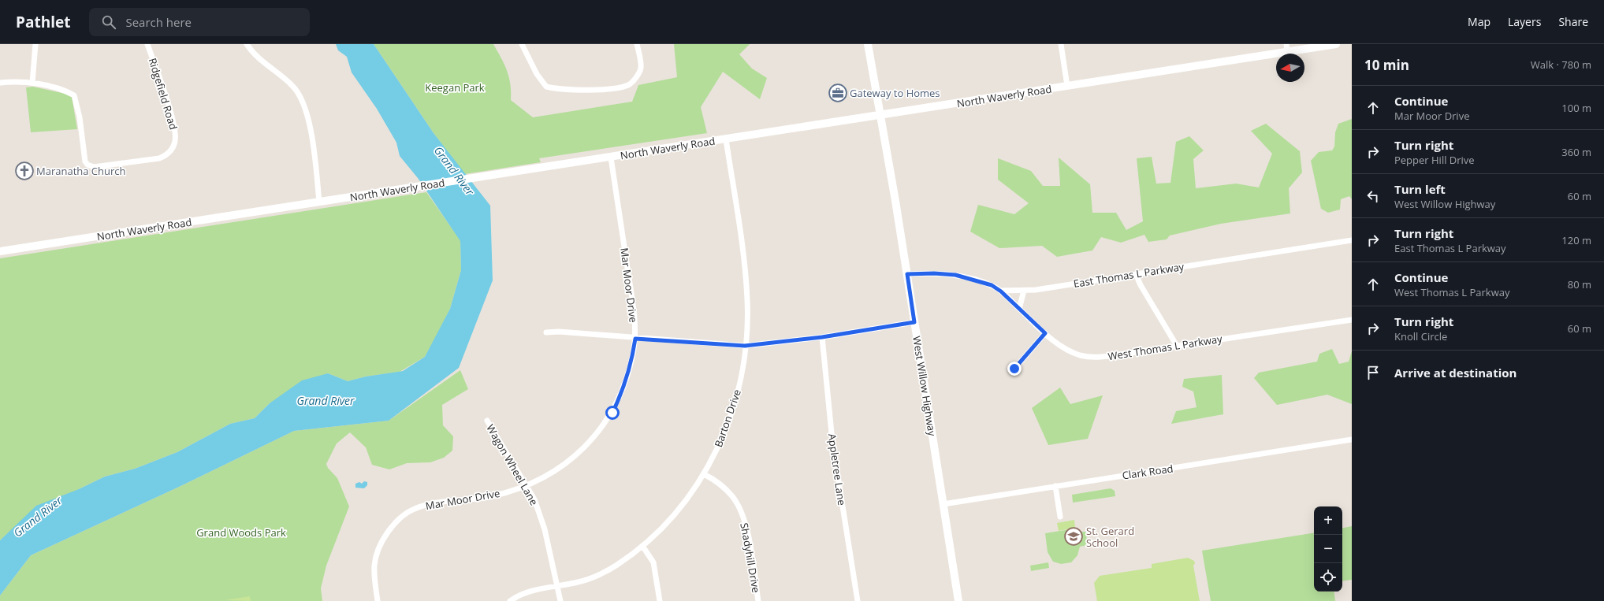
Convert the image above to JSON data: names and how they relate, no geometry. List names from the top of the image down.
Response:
{
  "streets": {
    "main road": ["North Waverly Road", "West Willow Highway"],
    "street": [
      "Ridgefield Road",
      "East Thomas L Parkway",
      "Mar Moor Drive",
      "West Thomas L Parkway",
      "Barton Drive",
      "Wagon Wheel Lane",
      "Appletree Lane",
      "Clark Road",
      "Shadyhill Drive"
    ]
  },
  "crossings": [
    ["North Waverly Road", "Mar Moor Drive"],
    ["North Waverly Road", "West Willow Highway"],
    ["North Waverly Road", "Barton Drive"],
    ["East Thomas L Parkway", "West Thomas L Parkway"],
    ["Mar Moor Drive", "Wagon Wheel Lane"],
    ["West Willow Highway", "Clark Road"],
    ["Barton Drive", "Wagon Wheel Lane"],
    ["Barton Drive", "Shadyhill Drive"]
  ],
  "water": ["Grand River"],
  "parks": ["Keegan Park", "Grand Woods Park"],
  "places": {
    "office": ["Gateway to Homes"],
    "church": ["Maranatha Church"],
    "school or university": ["St. Gerard School"]
  },
  "north": "left",
  "page": {
    "header": "Pathlet",
    "search": "Search here",
    "nav": ["Map", "Layers", "Share"],
    "heading": ["10 min", "Walk · 780 m"],
    "list": [
      ["Continue", "Mar Moor Drive", "100 m"],
      ["Turn right", "Pepper Hill Drive", "360 m"],
      ["Turn left", "West Willow Highway", "60 m"],
      ["Turn right", "East Thomas L Parkway", "120 m"],
      ["Continue", "West Thomas L Parkway", "80 m"],
      ["Turn right", "Knoll Circle", "60 m"],
      "Arrive at destination"
    ],
    "map_buttons": ["+", "−"]
  }
}
